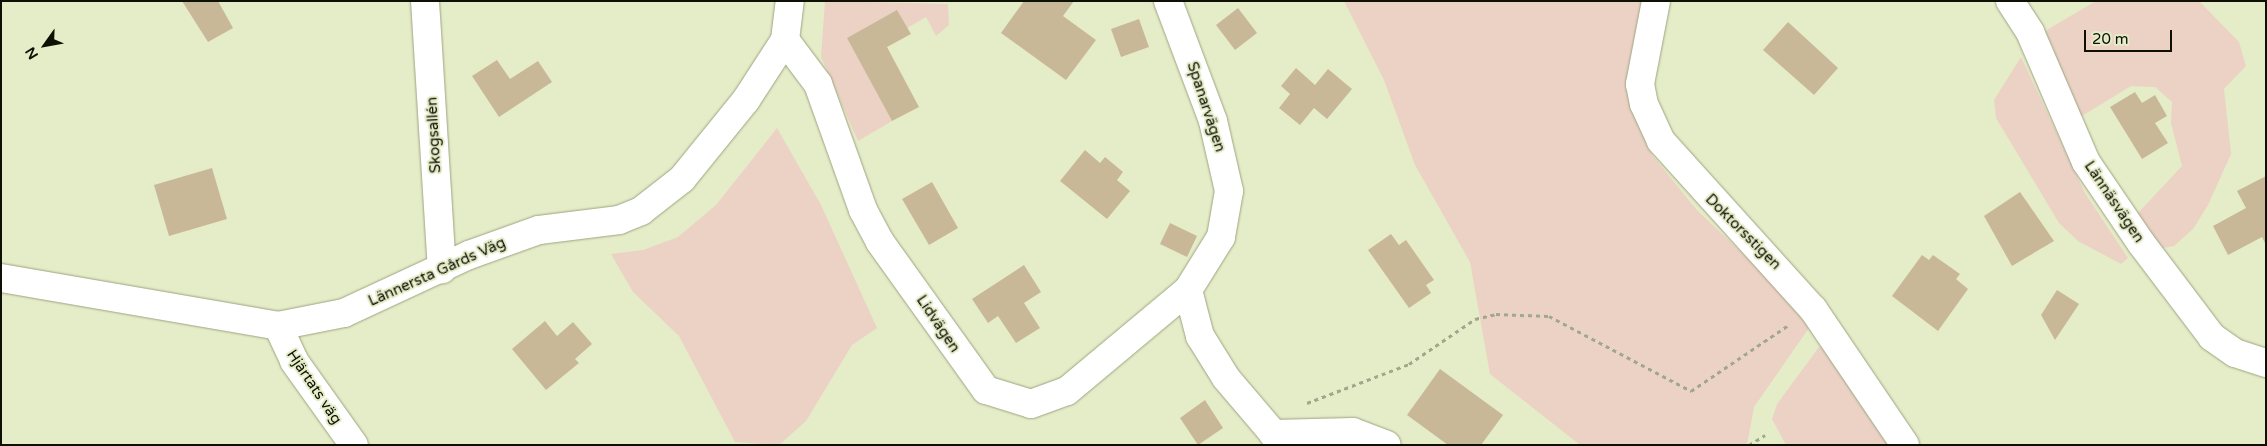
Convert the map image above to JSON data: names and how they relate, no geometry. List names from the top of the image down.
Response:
{
  "streets": {
    "street": [
      "Spanarvägen",
      "Skogsallén",
      "Lännäsvägen",
      "Doktorsstigen",
      "Lännersta Gårds Väg",
      "Lidvägen",
      "Hjärtats väg"
    ]
  },
  "crossings": [
    ["Spanarvägen", "Lidvägen"],
    ["Skogsallén", "Lännersta Gårds Väg"],
    ["Lännersta Gårds Väg", "Lidvägen"],
    ["Lännersta Gårds Väg", "Hjärtats väg"]
  ],
  "scale_bar": "20 m",
  "north": "bottom left"
}
